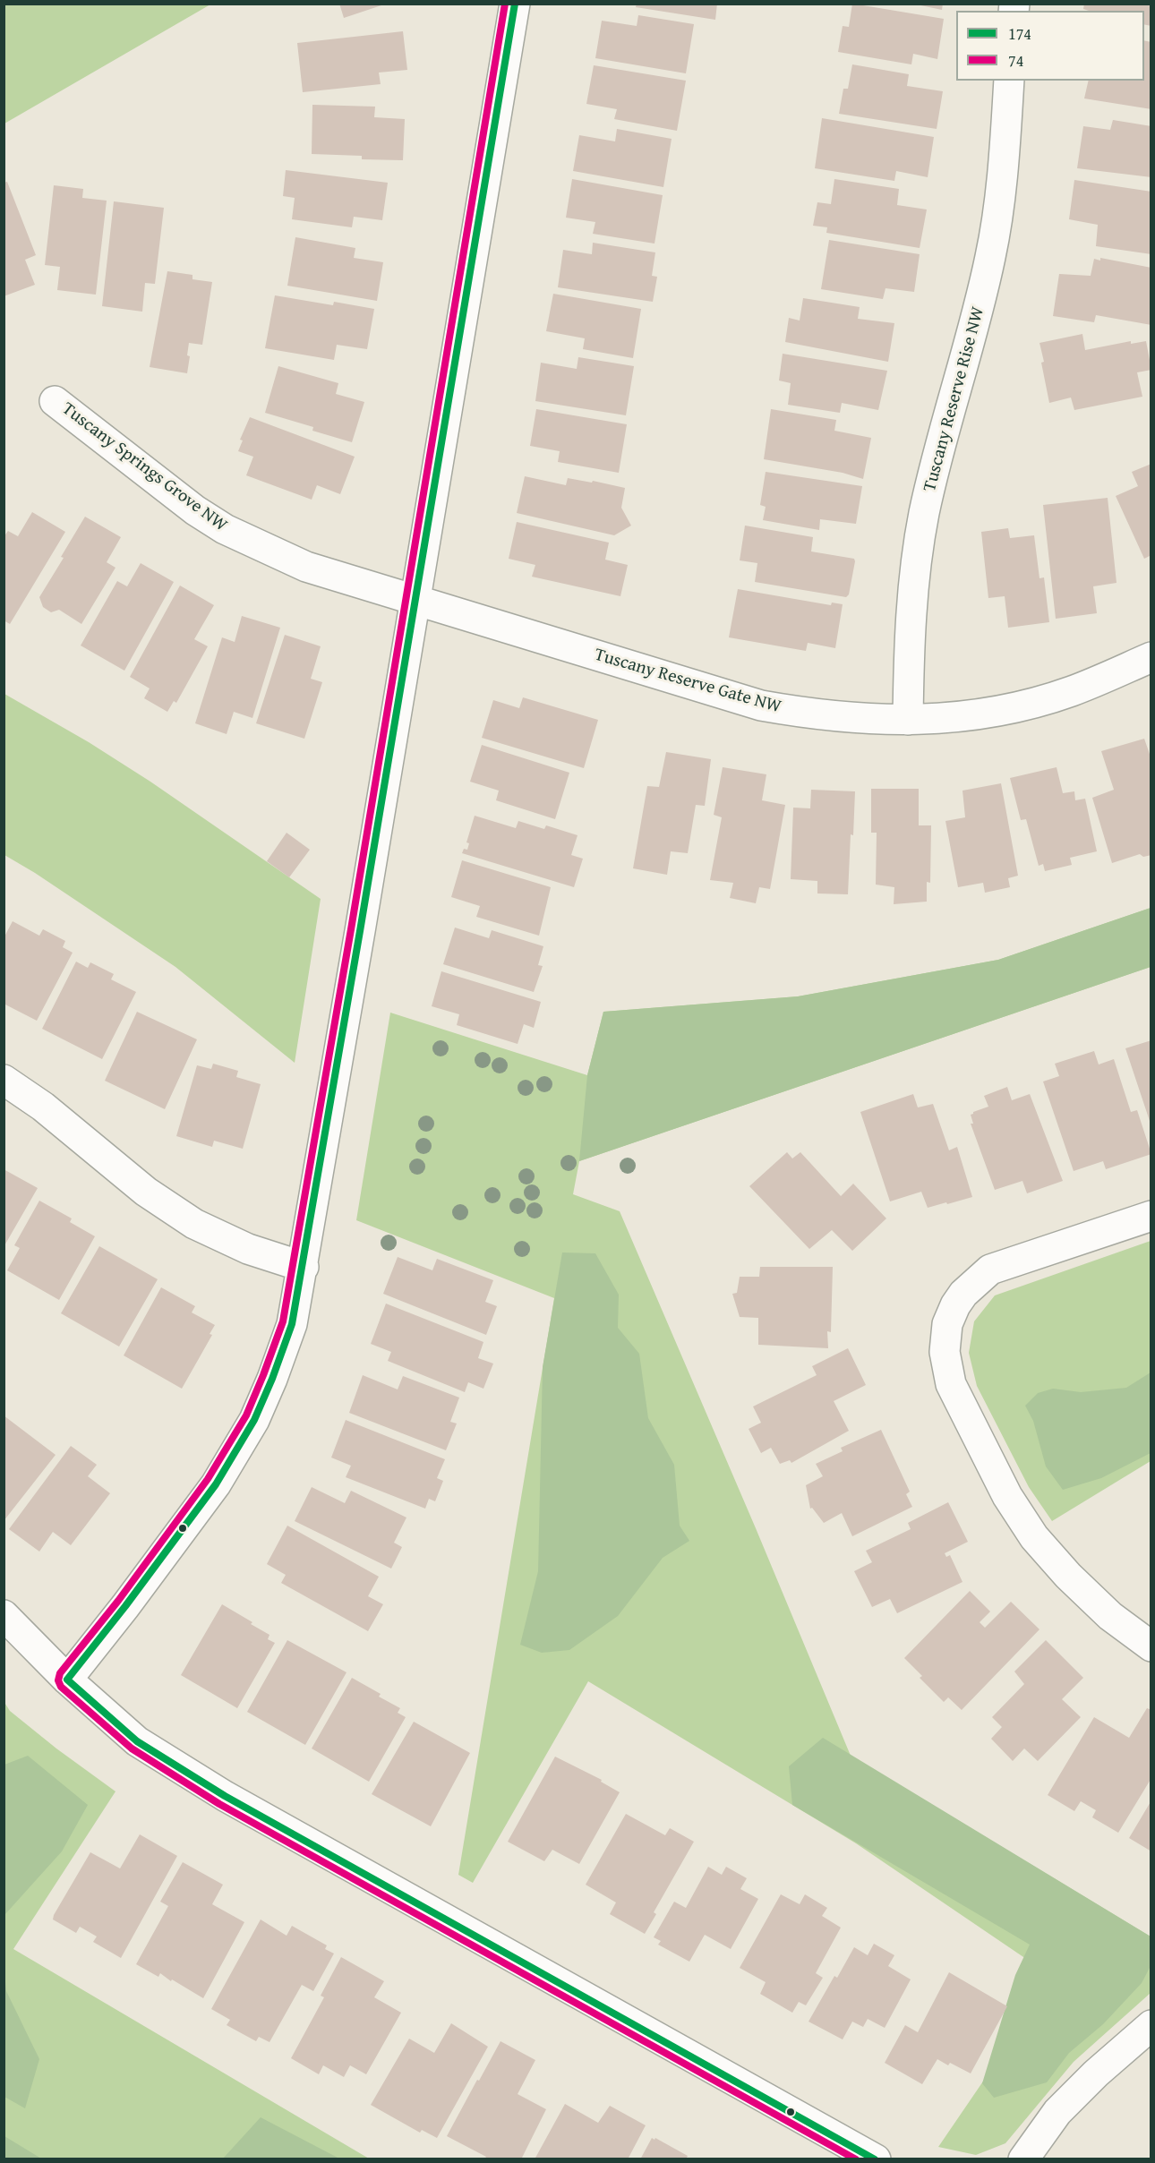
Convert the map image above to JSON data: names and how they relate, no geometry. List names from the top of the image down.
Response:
{
  "streets": {
    "street": ["Tuscany Reserve Rise NW", "Tuscany Springs Grove NW", "Tuscany Reserve Gate NW"]
  },
  "crossings": [
    ["Tuscany Reserve Rise NW", "Tuscany Reserve Gate NW"],
    ["Tuscany Springs Grove NW", "Tuscany Reserve Gate NW"]
  ],
  "lines": ["transit line 174", "transit line 74"],
  "legend": ["174", "74"]
}
